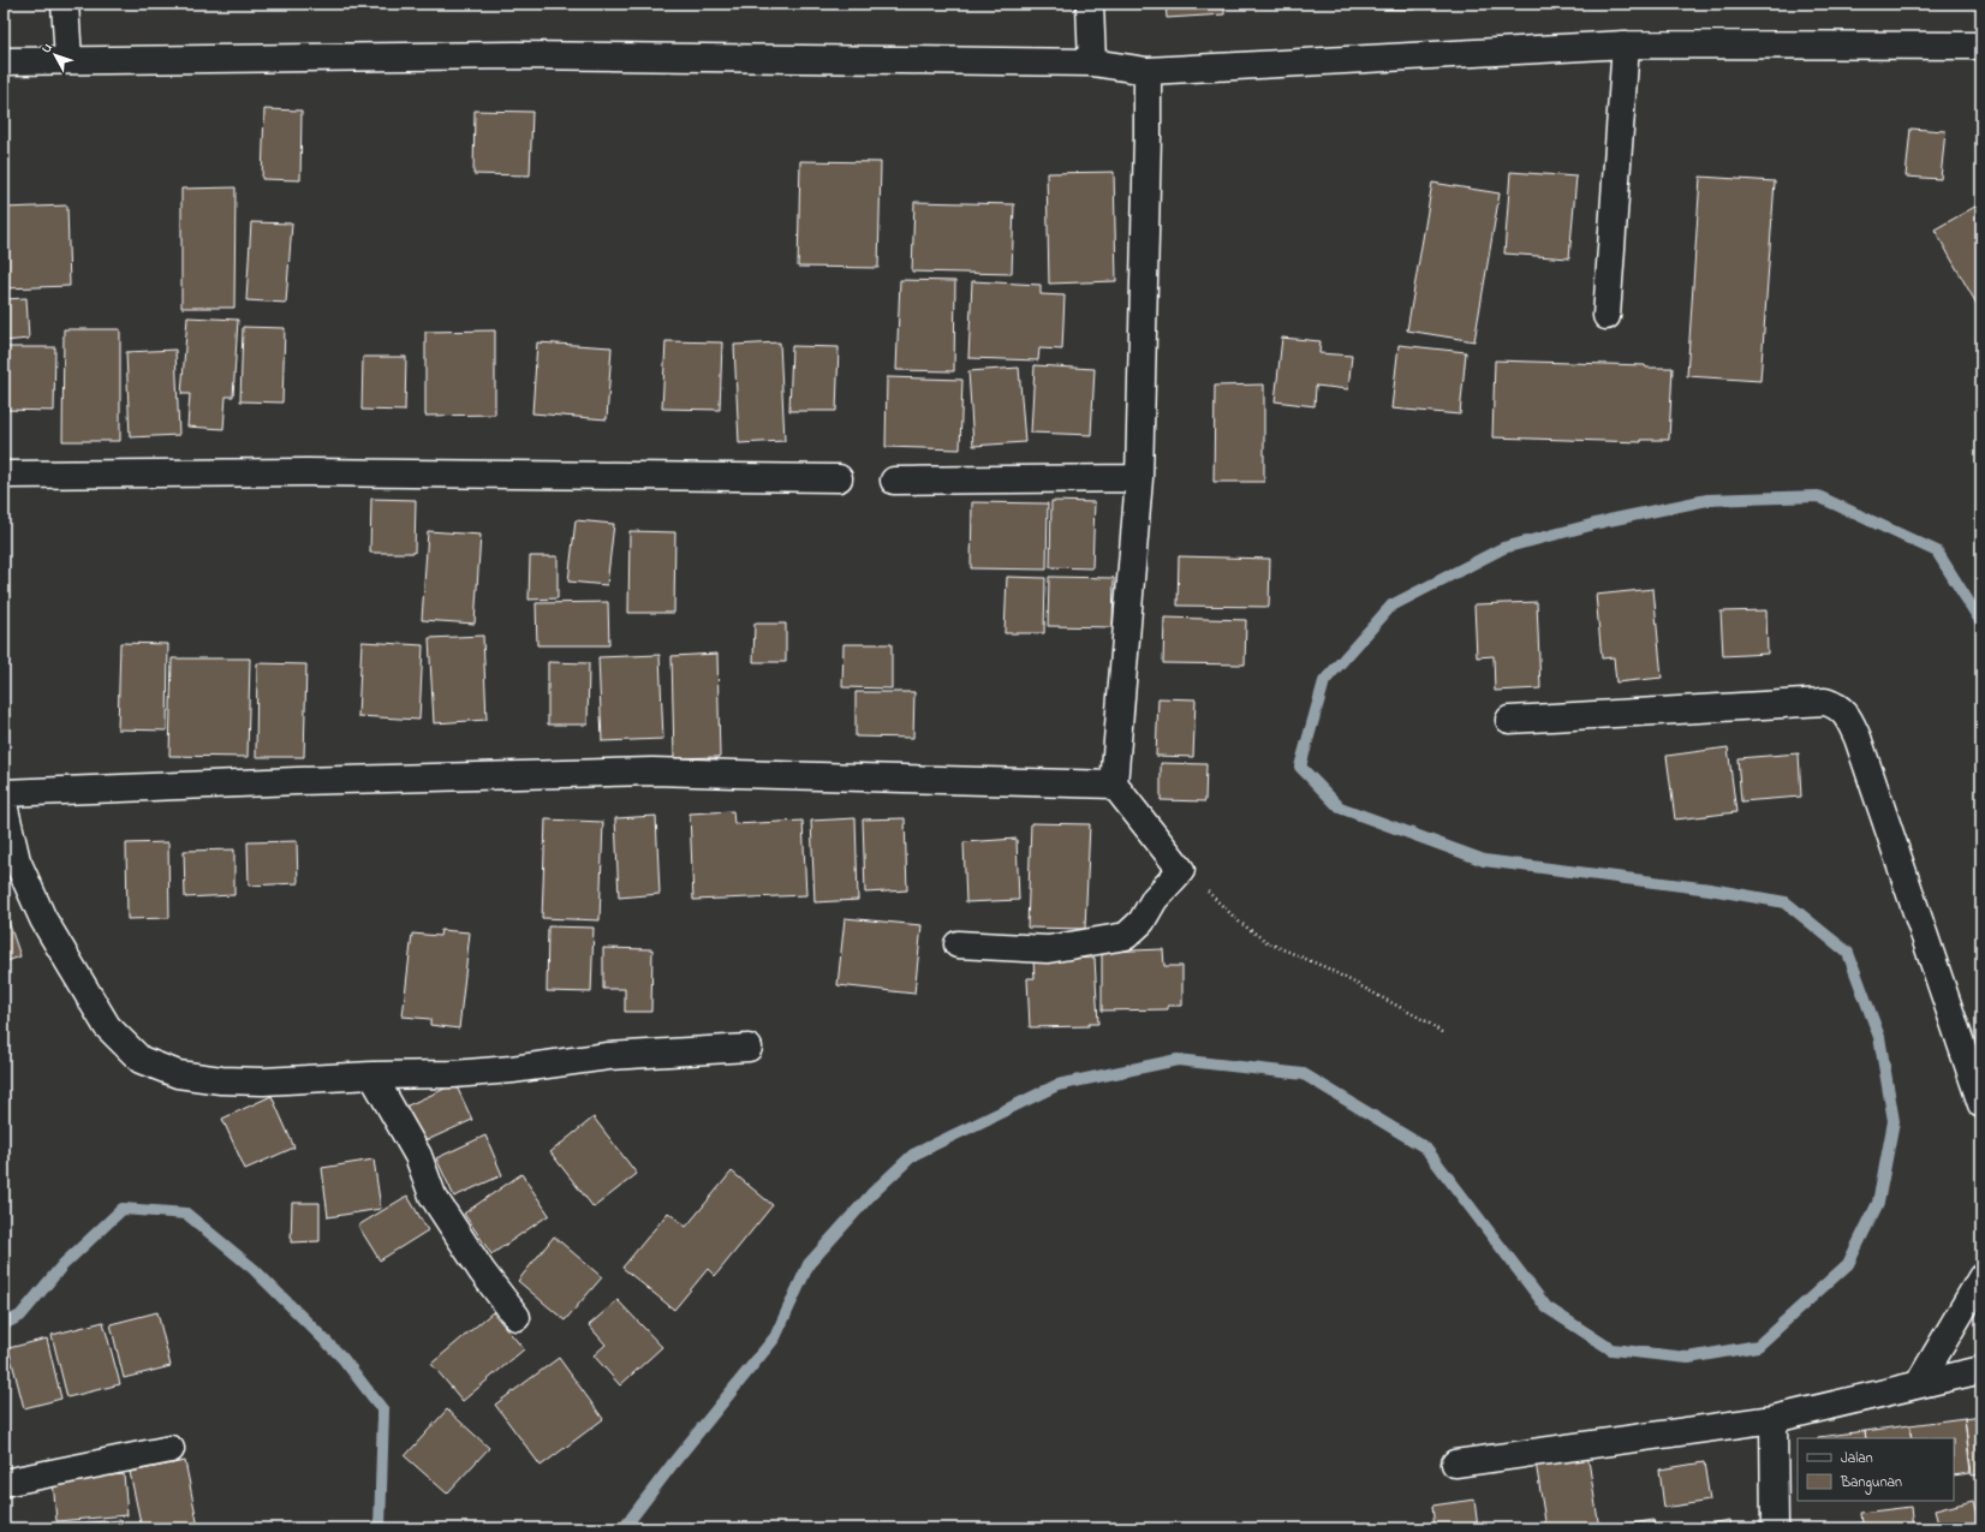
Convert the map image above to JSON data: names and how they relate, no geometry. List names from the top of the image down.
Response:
{
  "legend": ["Jalan", "Bangunan"],
  "north": "top left"
}
